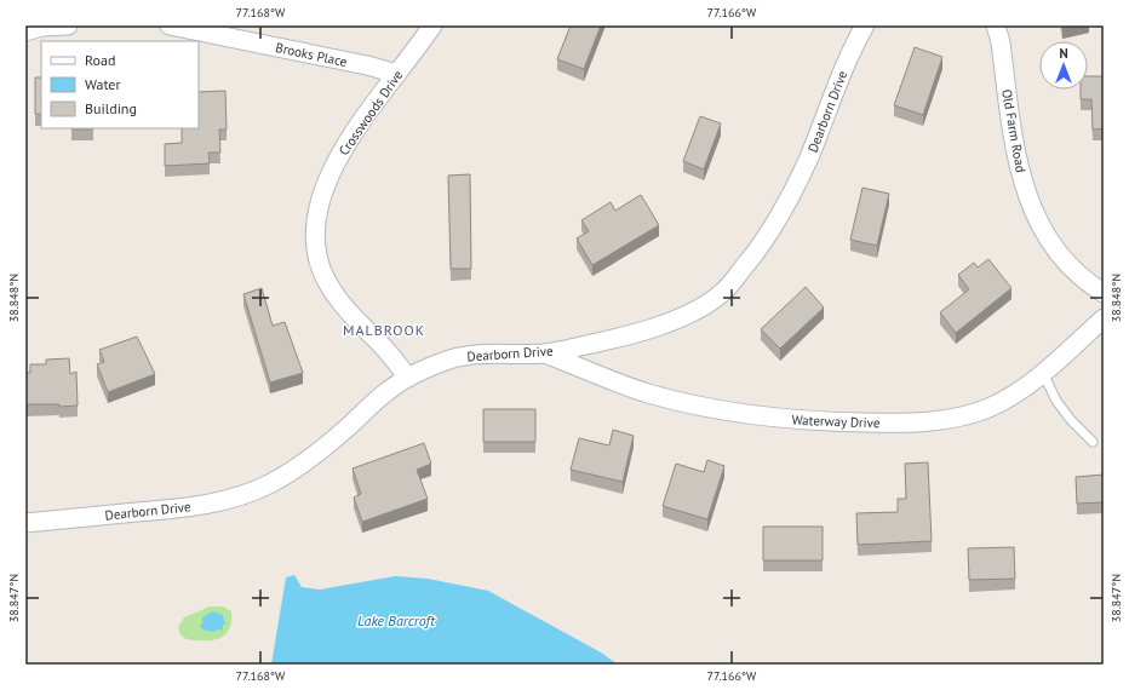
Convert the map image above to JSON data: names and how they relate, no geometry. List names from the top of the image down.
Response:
{
  "streets": {
    "street": [
      "Brooks Place",
      "Dearborn Drive",
      "Crosswoods Drive",
      "Old Farm Road",
      "Waterway Drive"
    ]
  },
  "crossings": [
    ["Brooks Place", "Crosswoods Drive"],
    ["Dearborn Drive", "Crosswoods Drive"],
    ["Dearborn Drive", "Waterway Drive"]
  ],
  "districts": ["MALBROOK"],
  "water": ["Lake Barcroft"],
  "legend": ["Road", "Water", "Building"],
  "north": "top",
  "coordinates": [
    "77.168°W",
    "77.166°W",
    "38.848°N",
    "38.847°N"
  ]
}
